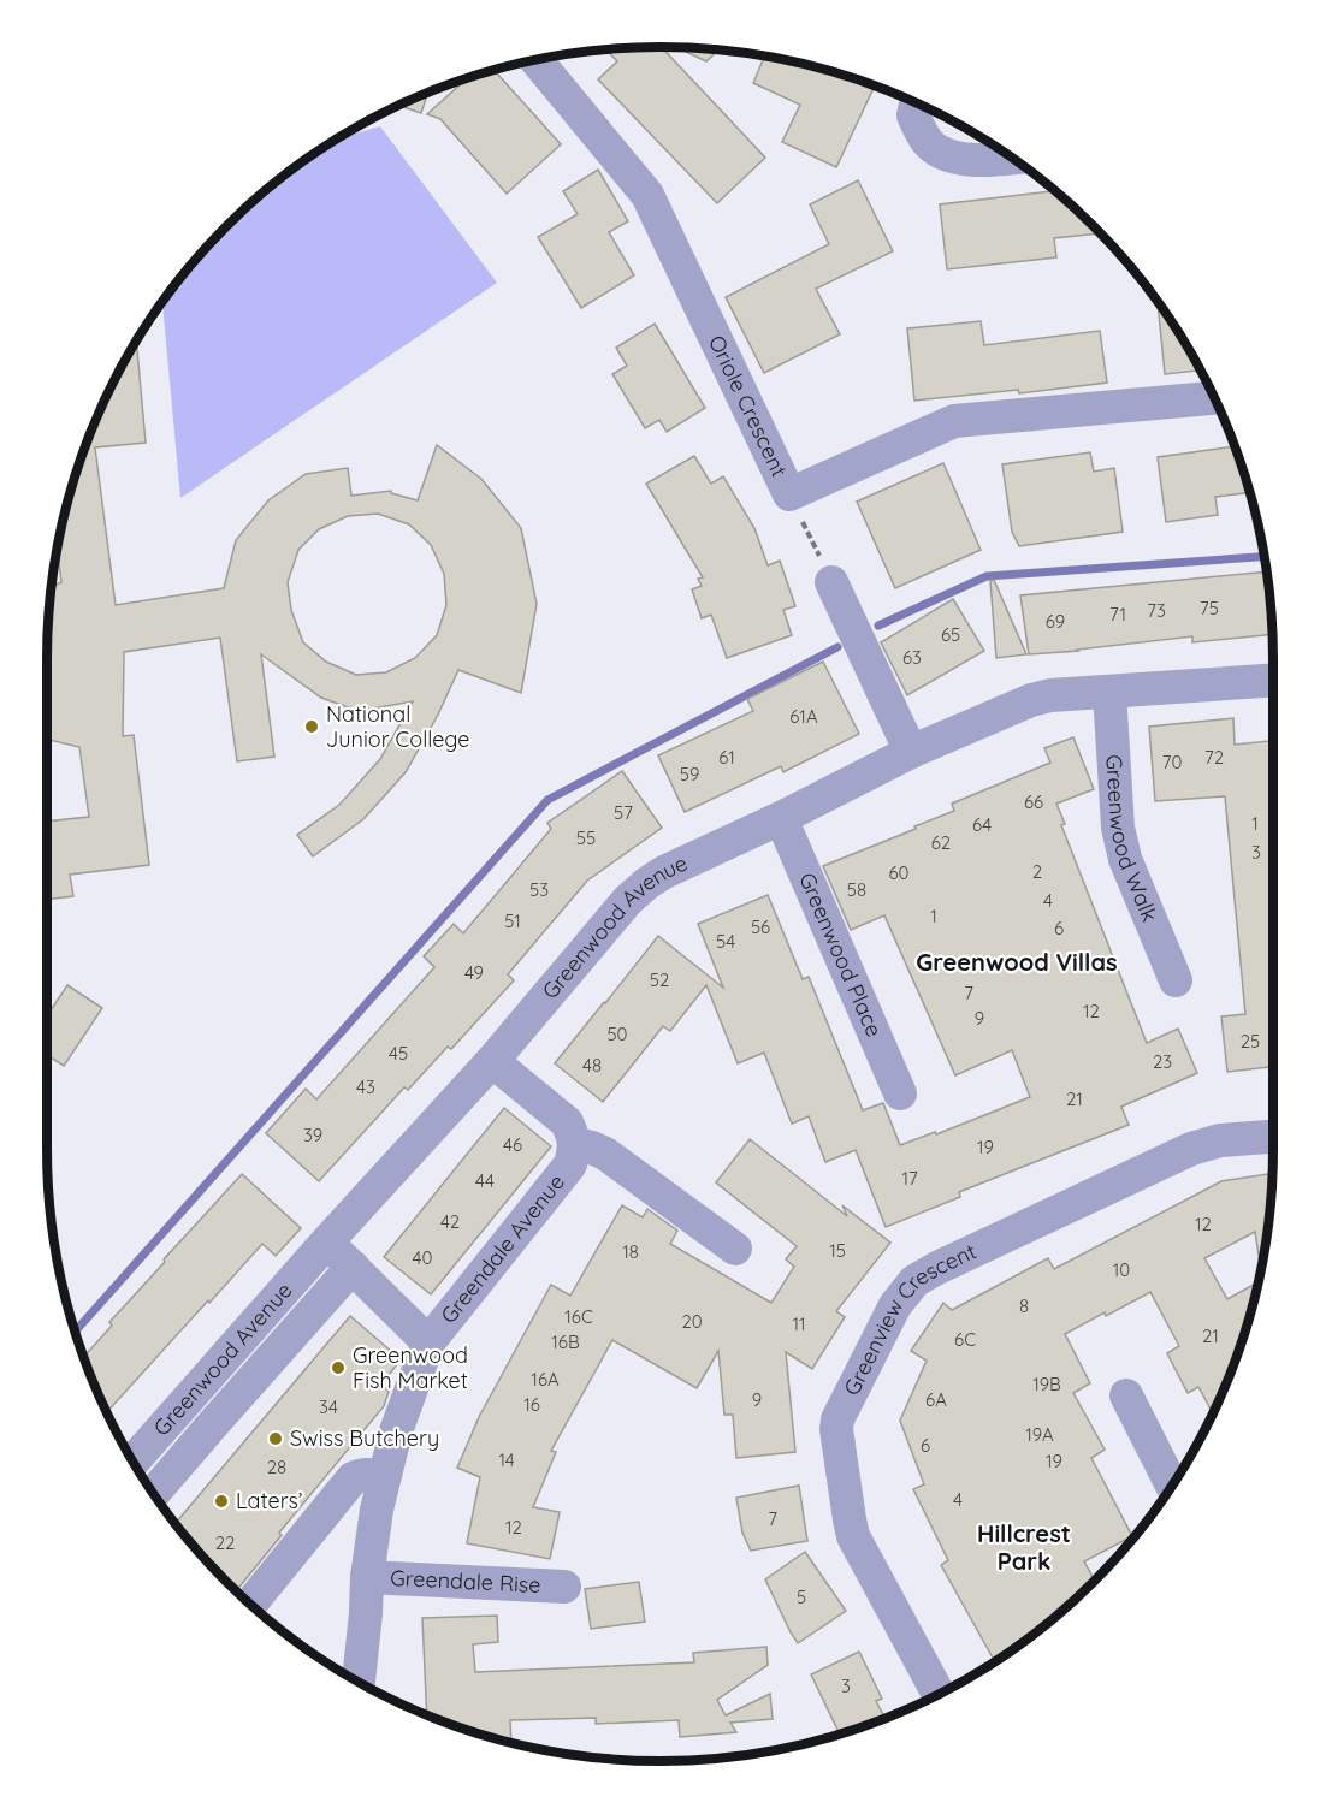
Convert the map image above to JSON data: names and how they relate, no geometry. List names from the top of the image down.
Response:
{
  "streets": {
    "street": [
      "Oriole Crescent",
      "Greenwood Walk",
      "Greenwood Avenue",
      "Greenwood Place",
      "Greendale Avenue",
      "Greenview Crescent",
      "Greendale Rise"
    ]
  },
  "crossings": [
    ["Greenwood Walk", "Greenwood Avenue"],
    ["Greenwood Avenue", "Greenwood Place"],
    ["Greenwood Avenue", "Greendale Avenue"],
    ["Greendale Avenue", "Greendale Rise"]
  ],
  "districts": ["Greenwood Villas", "Hillcrest Park"],
  "places": [
    "National Junior College",
    "Greenwood Fish Market",
    "Swiss Butchery",
    "Laters’"
  ],
  "house_numbers": [
    "75",
    "73",
    "71",
    "69",
    "65",
    "63",
    "61A",
    "61",
    "72",
    "70",
    "59",
    "66",
    "57",
    "1",
    "64",
    "55",
    "62",
    "3",
    "2",
    "60",
    "53",
    "58",
    "4",
    "1",
    "51",
    "56",
    "6",
    "54",
    "49",
    "52",
    "7",
    "12",
    "9",
    "50",
    "25",
    "45",
    "23",
    "48",
    "43",
    "21",
    "39",
    "46",
    "19",
    "17",
    "44",
    "42",
    "12",
    "15",
    "18",
    "40",
    "10",
    "8",
    "16C",
    "20",
    "11",
    "21",
    "6C",
    "16B",
    "16A",
    "19B",
    "9",
    "6A",
    "16",
    "34",
    "19A",
    "6",
    "14",
    "19",
    "28",
    "4",
    "7",
    "12",
    "22",
    "5",
    "3"
  ]
}
